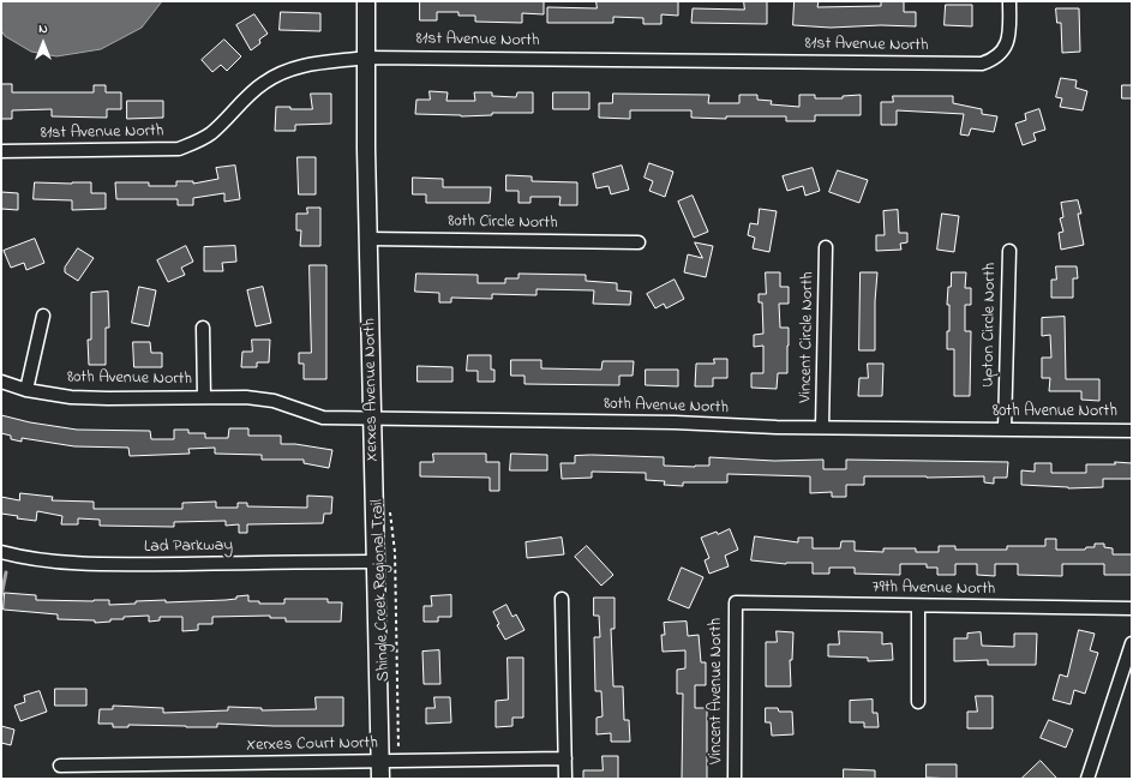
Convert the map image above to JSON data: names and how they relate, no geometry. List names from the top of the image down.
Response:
{
  "streets": {
    "street": [
      "81st Avenue North",
      "80th Circle North",
      "Upton Circle North",
      "Vincent Circle North",
      "80th Avenue North",
      "Xerxes Avenue North",
      "Lad Parkway",
      "79th Avenue North",
      "Vincent Avenue North",
      "Xerxes Court North"
    ],
    "path": ["Shingle Creek Regional Trail"]
  },
  "crossings": [
    ["81st Avenue North", "Xerxes Avenue North"],
    ["80th Circle North", "Xerxes Avenue North"],
    ["Upton Circle North", "80th Avenue North"],
    ["Vincent Circle North", "80th Avenue North"],
    ["80th Avenue North", "Xerxes Avenue North"],
    ["Xerxes Avenue North", "Lad Parkway"],
    ["Xerxes Avenue North", "Xerxes Court North"],
    ["79th Avenue North", "Vincent Avenue North"]
  ],
  "north": "top"
}
